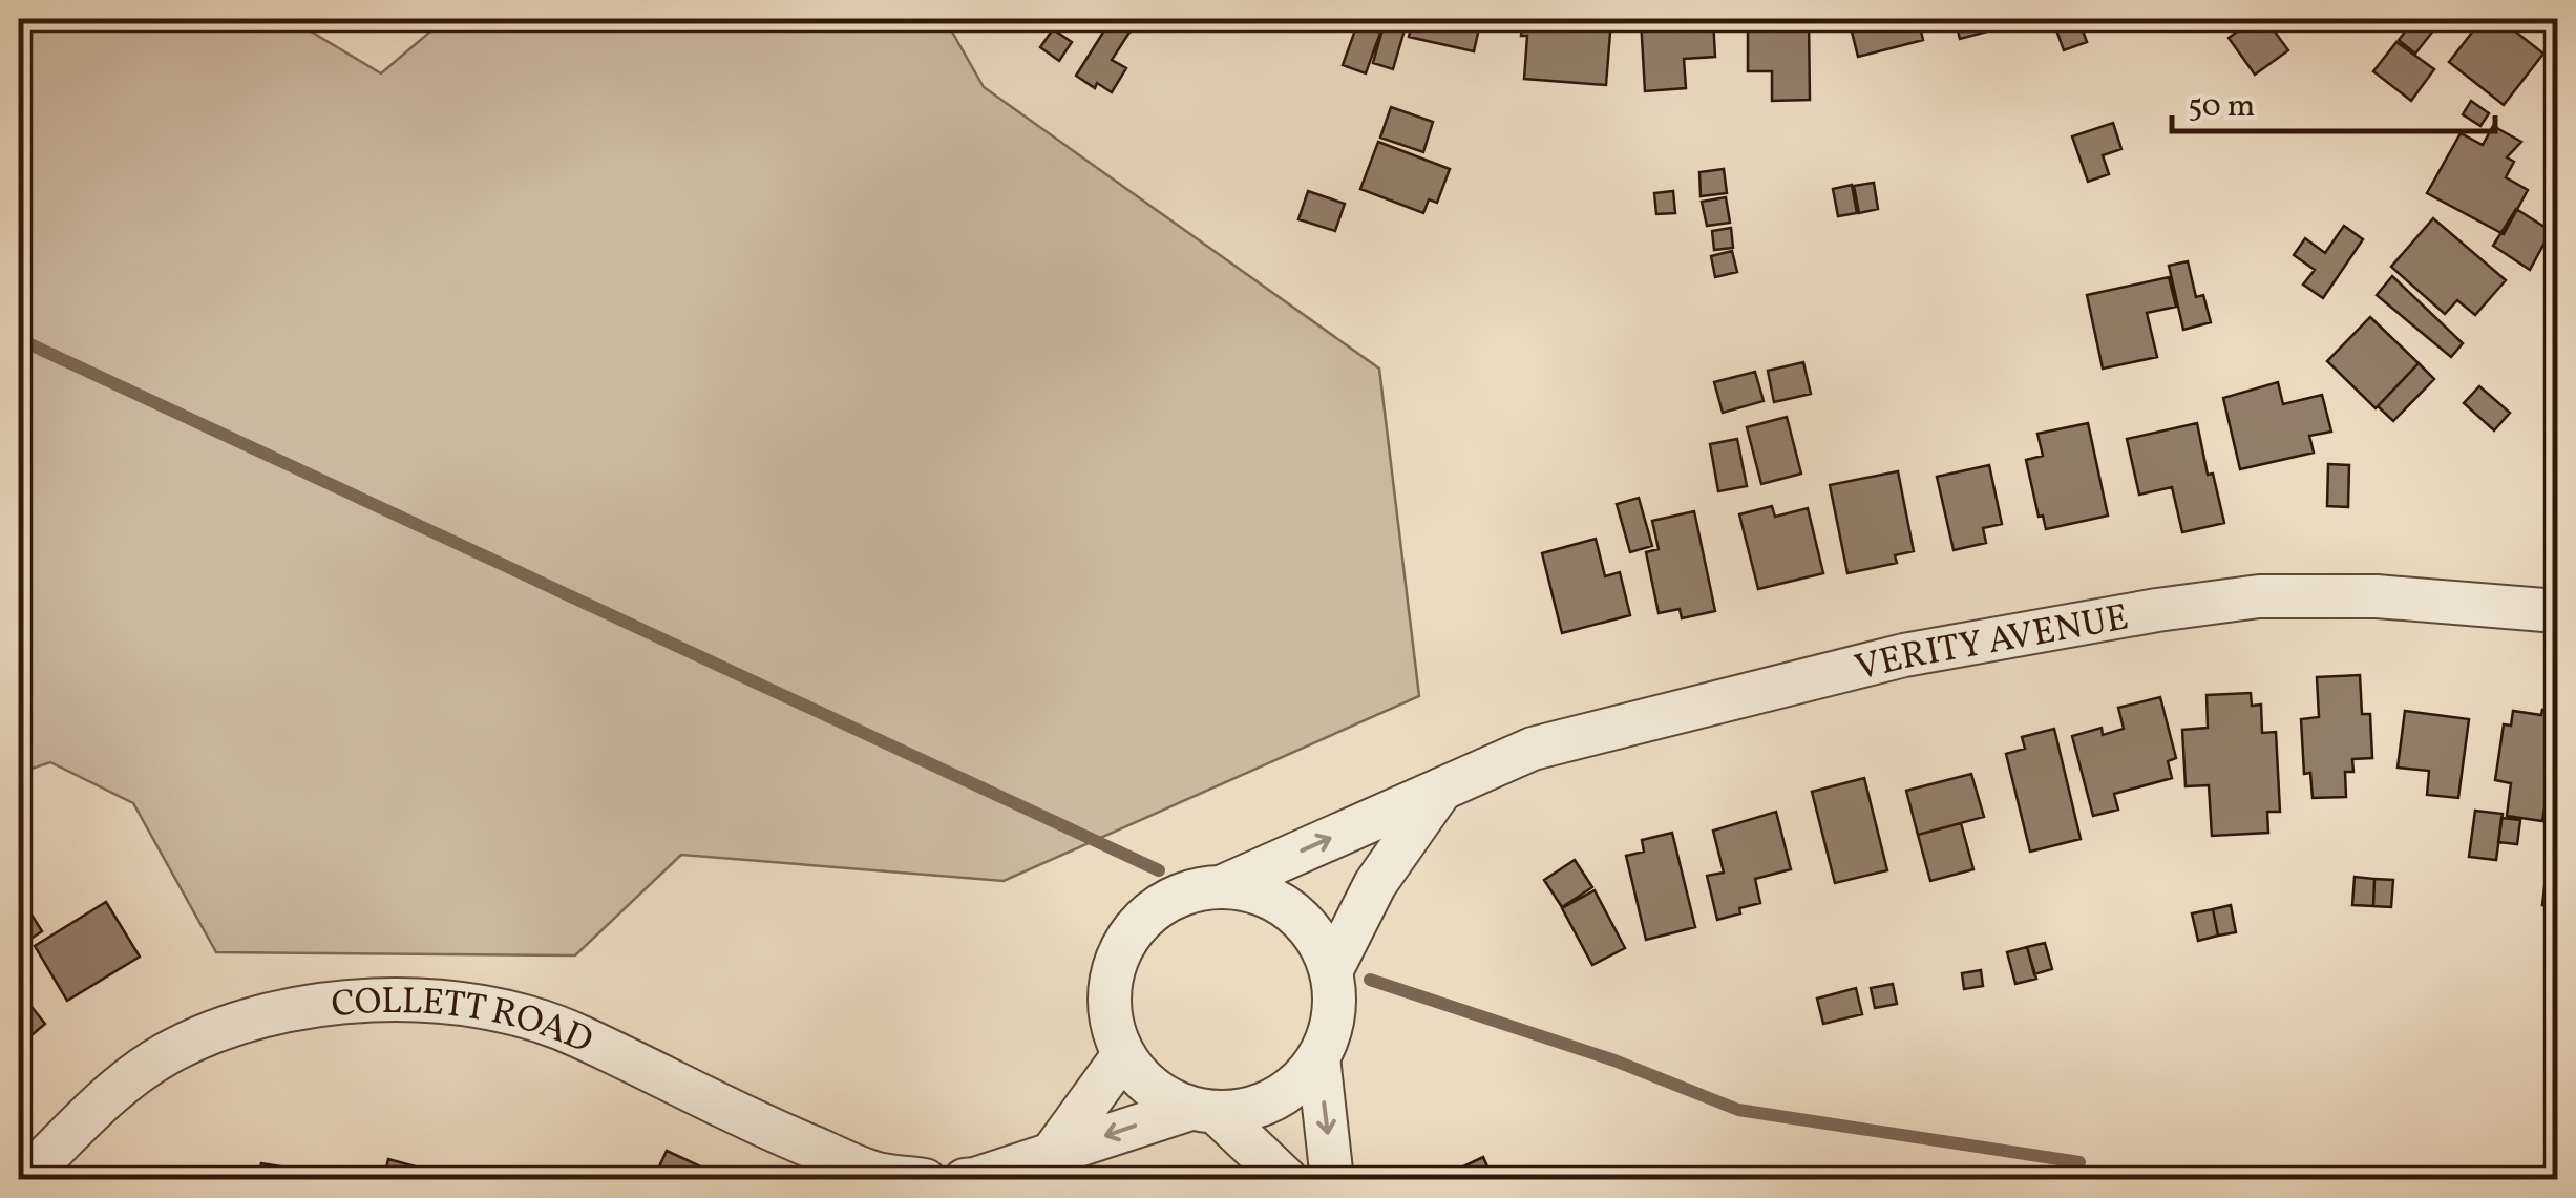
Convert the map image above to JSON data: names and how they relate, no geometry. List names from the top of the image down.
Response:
{
  "streets": {
    "street": ["VERITY AVENUE", "COLLETT ROAD"]
  },
  "scale_bar": "50 m"
}
